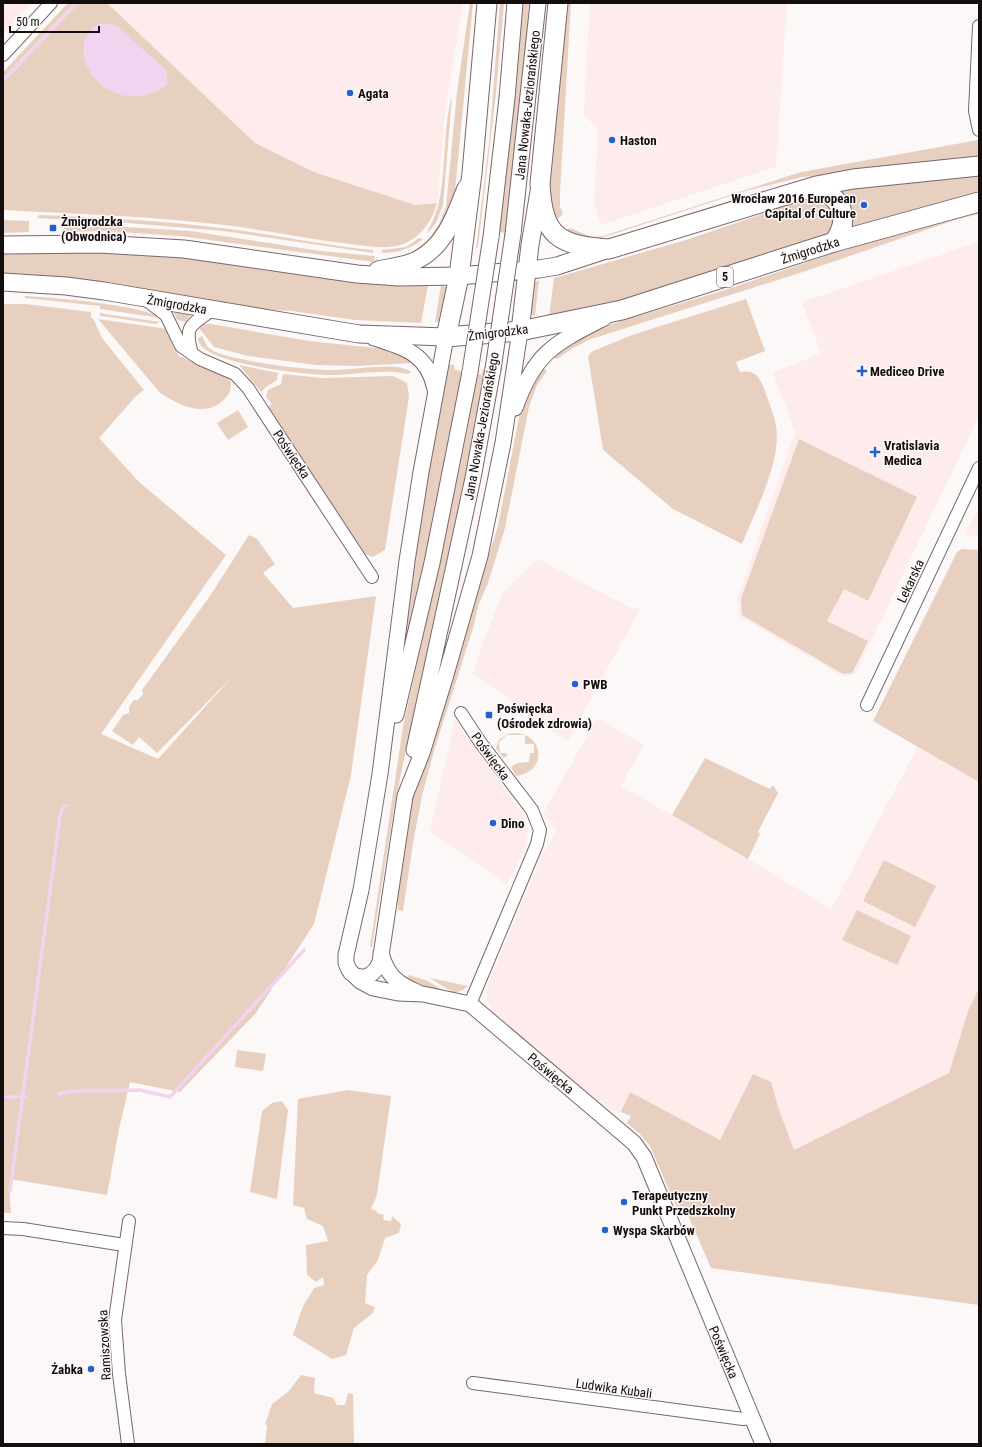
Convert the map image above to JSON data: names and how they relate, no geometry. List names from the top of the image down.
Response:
{
  "streets": {
    "main road": ["Żmigrodzka", "5"],
    "street": [
      "Jana Nowaka-Jeziorańskiego",
      "Poświęcka",
      "Lekarska",
      "Ramiszowska",
      "Ludwika Kubali"
    ]
  },
  "crossings": [
    ["Żmigrodzka", "Poświęcka"],
    ["Poświęcka", "Ludwika Kubali"]
  ],
  "places": {
    "other": [
      "Agata",
      "Haston",
      "Wrocław 2016 European Capital of Culture",
      "PWB",
      "Dino",
      "Terapeutyczny Punkt Przedszkolny",
      "Wyspa Skarbów",
      "Żabka"
    ],
    "transit": ["Żmigrodzka (Obwodnica)", "Poświęcka (Ośrodek zdrowia)"],
    "health": ["Mediceo Drive", "Vratislavia Medica"]
  },
  "scale_bar": "50 m"
}
